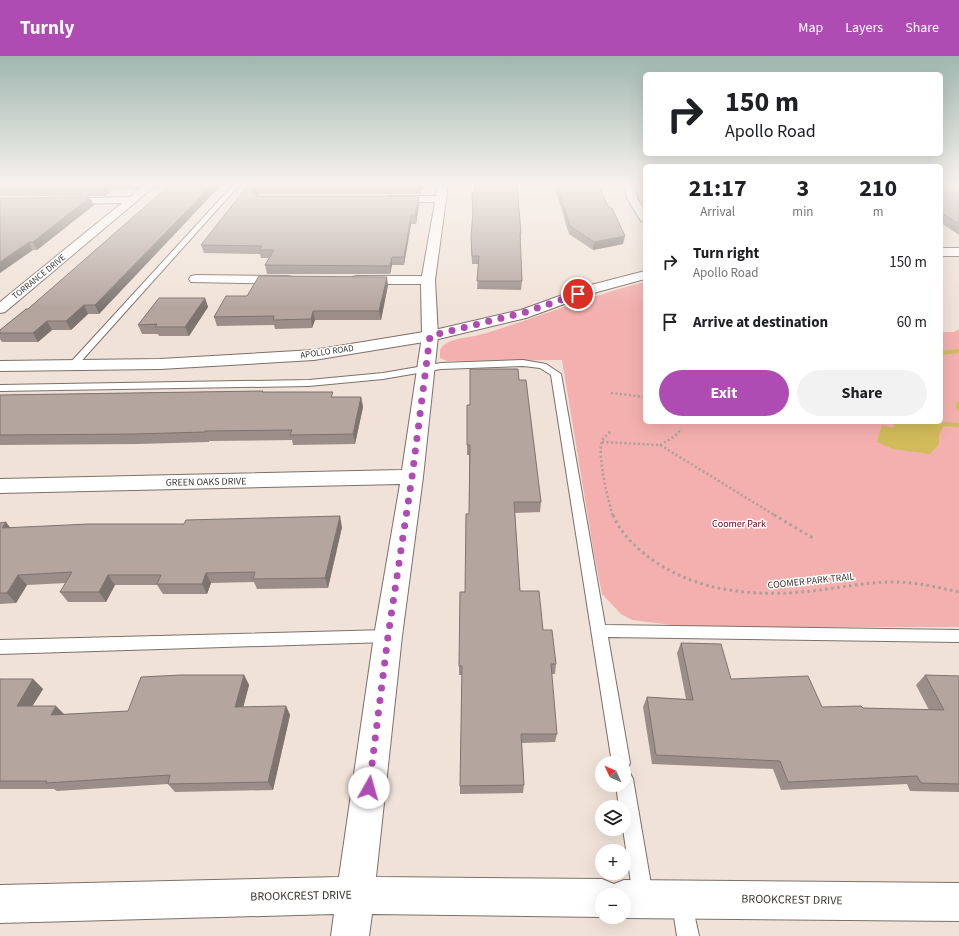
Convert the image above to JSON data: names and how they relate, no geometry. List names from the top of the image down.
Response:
{
  "streets": {
    "street": [
      "TORRANCE DRIVE",
      "APOLLO ROAD",
      "GREEN OAKS DRIVE",
      "BROOKCREST DRIVE"
    ],
    "path": ["COOMER PARK TRAIL"]
  },
  "parks": ["Coomer Park"],
  "north": "top left",
  "page": {
    "header": "Turnly",
    "nav": ["Map", "Layers", "Share"],
    "turn": ["150 m", "Apollo Road"],
    "eta": [
      "21:17",
      "Arrival",
      "3",
      "min",
      "210",
      "m"
    ],
    "list": [
      {
        "name": "Turn right",
        "note": "Apollo Road",
        "value": "150 m"
      },
      {
        "name": "Arrive at destination",
        "value": "60 m"
      }
    ],
    "buttons": ["Exit", "Share"],
    "map_buttons": ["+", "−"]
  }
}
